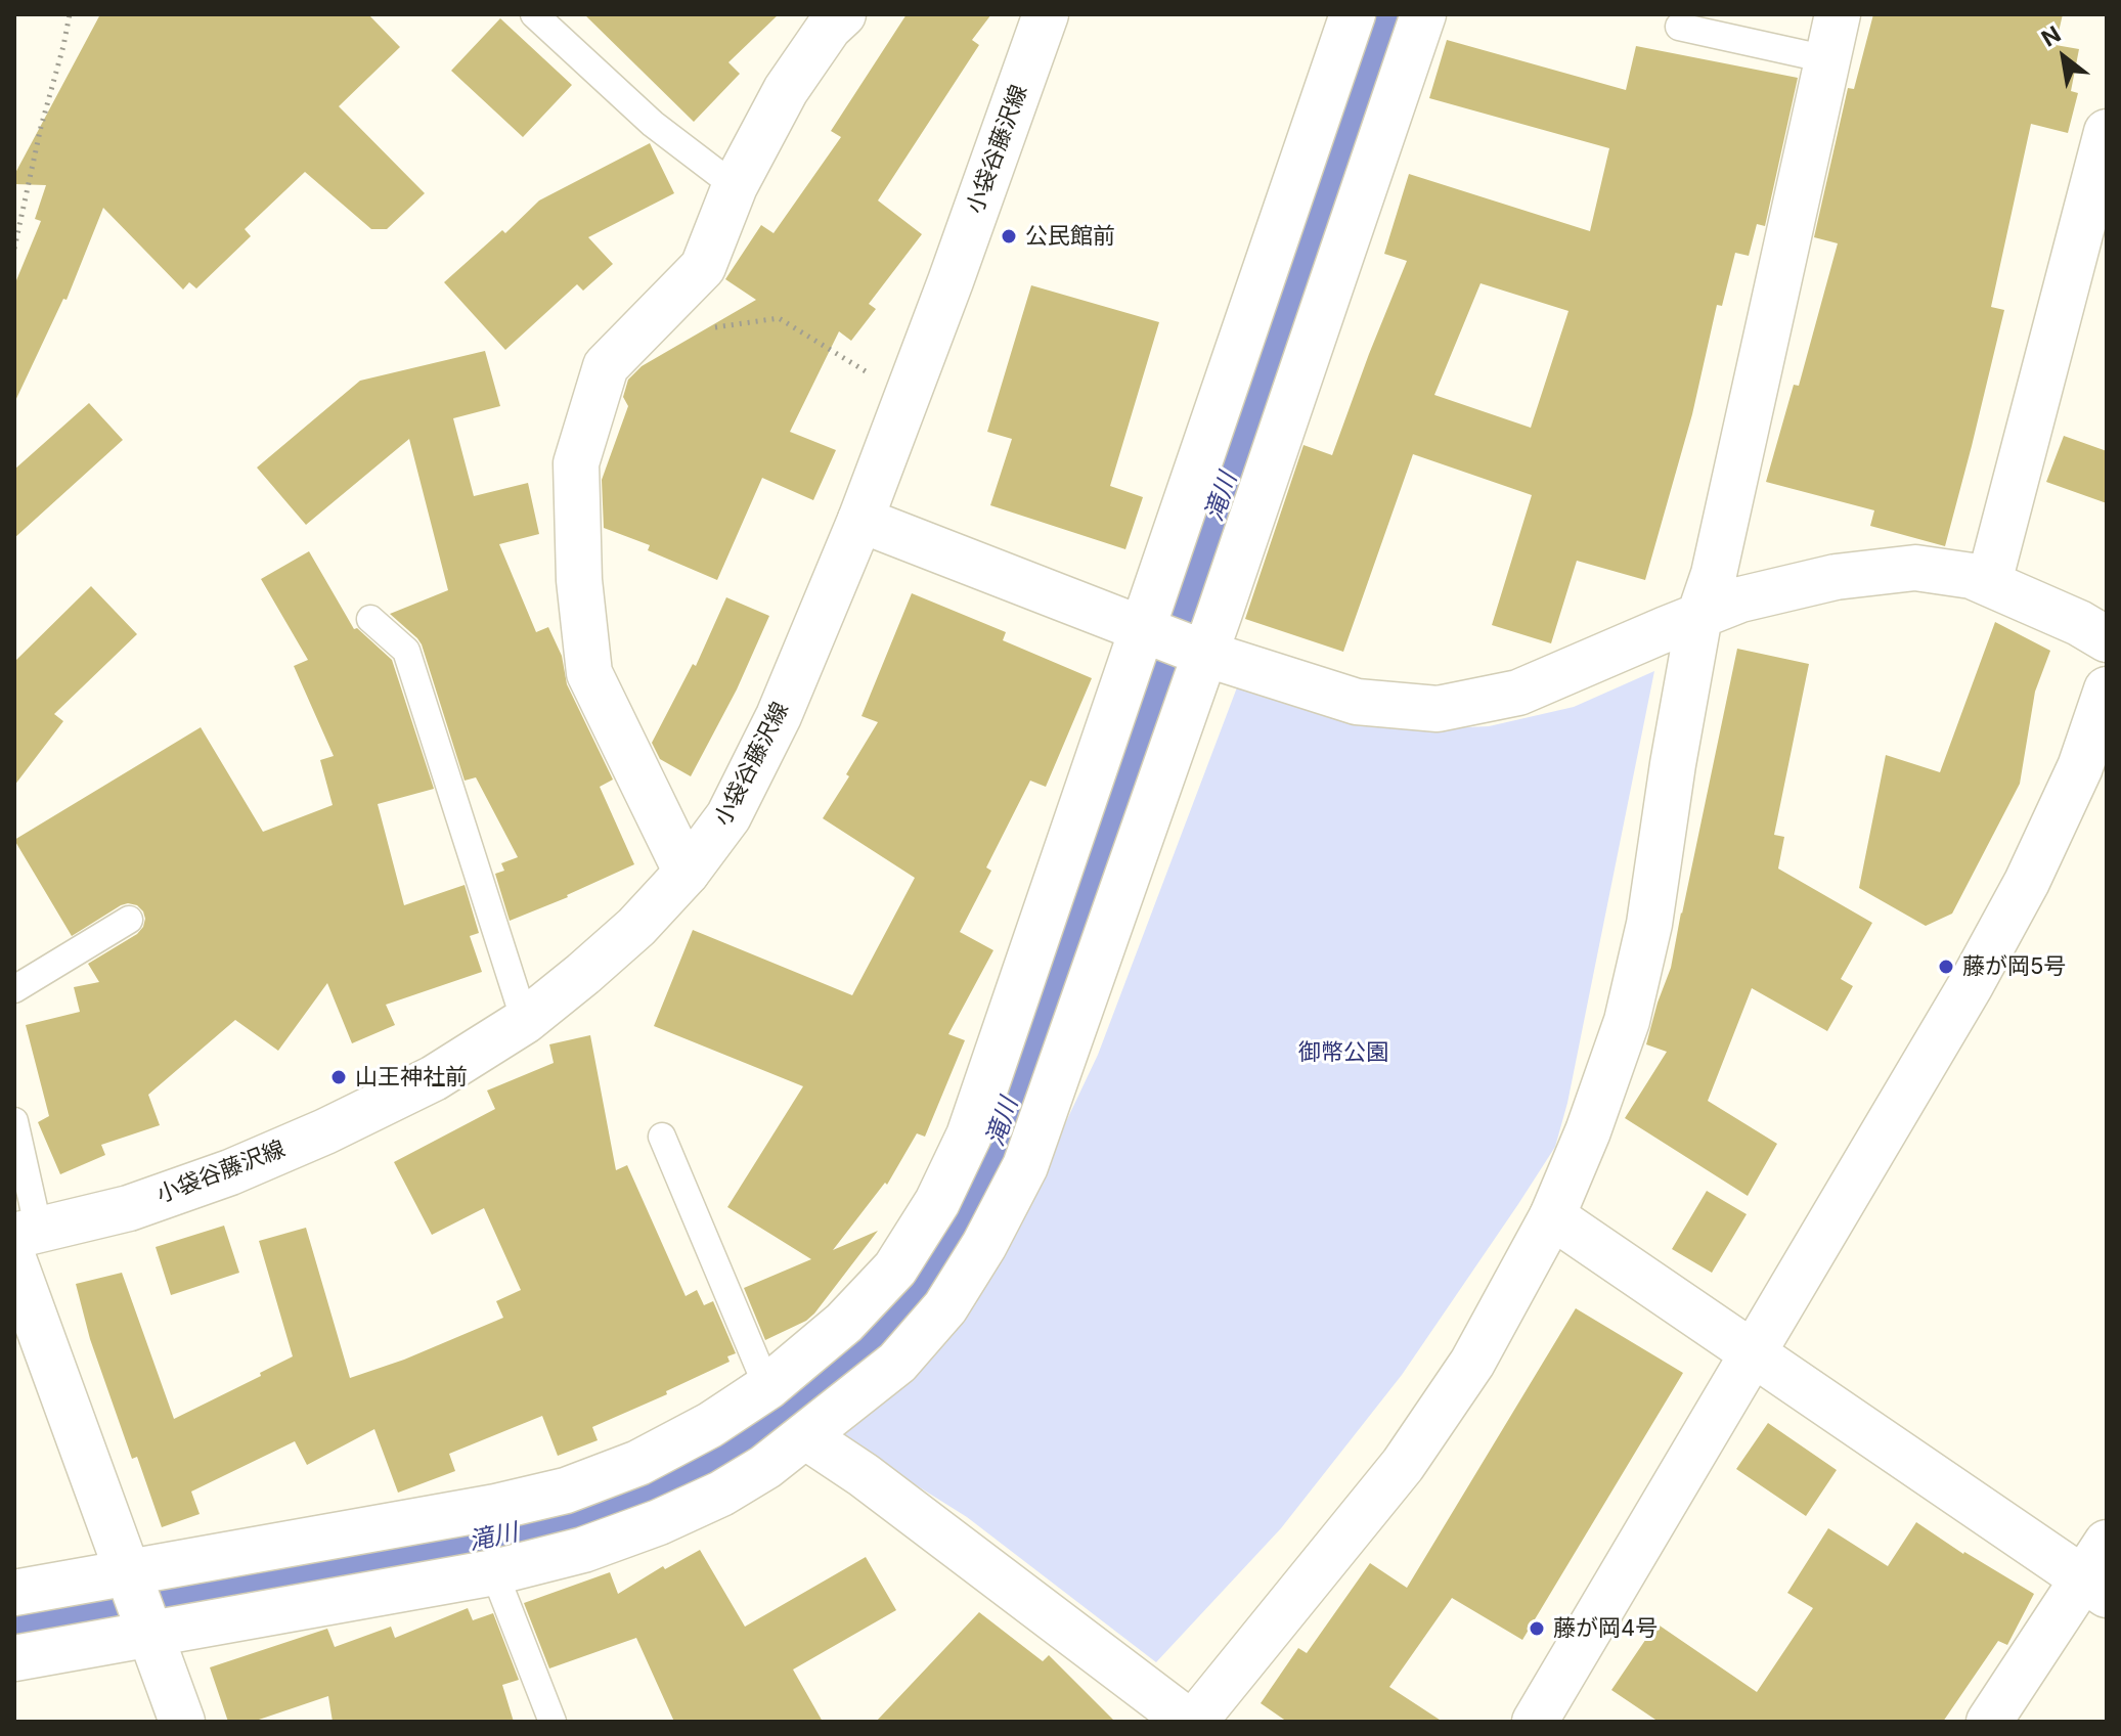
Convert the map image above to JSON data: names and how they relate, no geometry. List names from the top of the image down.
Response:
{
  "streets": {
    "street": ["小袋谷藤沢線"]
  },
  "water": ["滝川"],
  "parks": ["御幣公園"],
  "places": [
    "公民館前",
    "藤が岡5号",
    "山王神社前",
    "藤が岡4号"
  ],
  "north": "top left"
}
